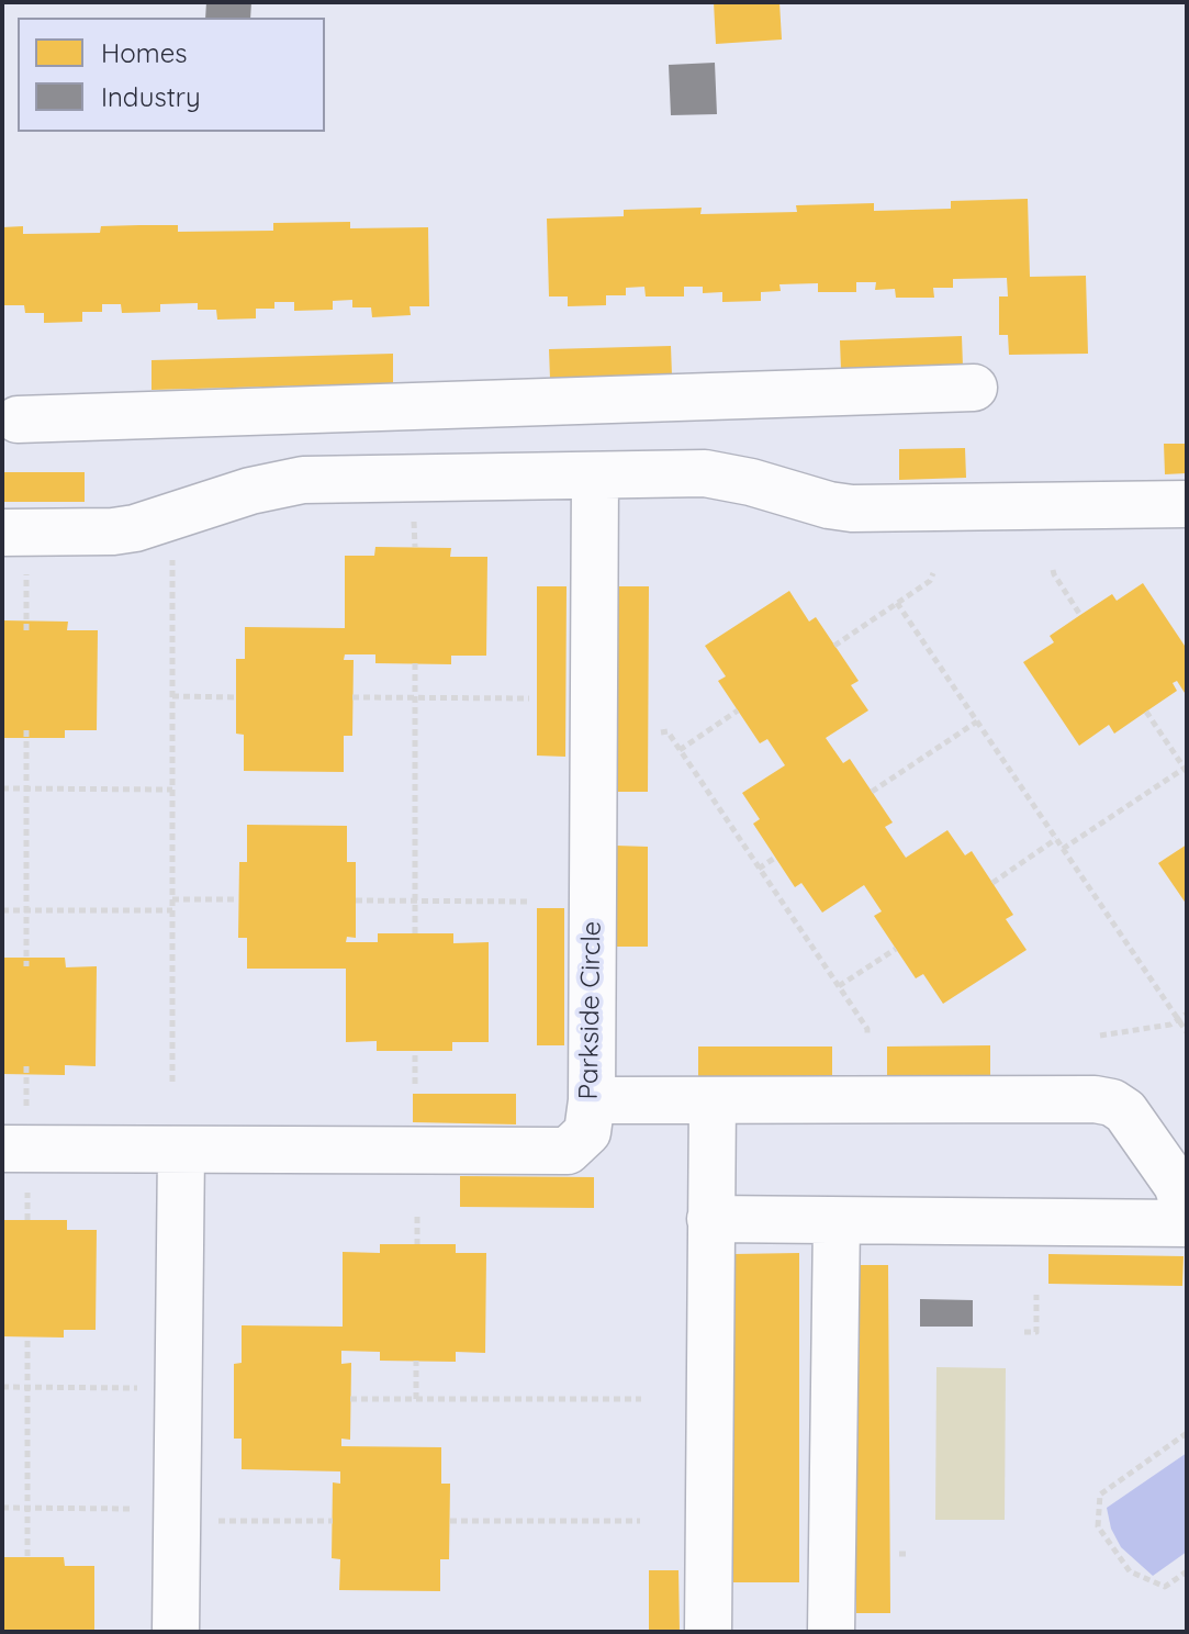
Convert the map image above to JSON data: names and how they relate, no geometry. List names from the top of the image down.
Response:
{
  "streets": {
    "street": ["Parkside Circle"]
  },
  "legend": ["Homes", "Industry"]
}
